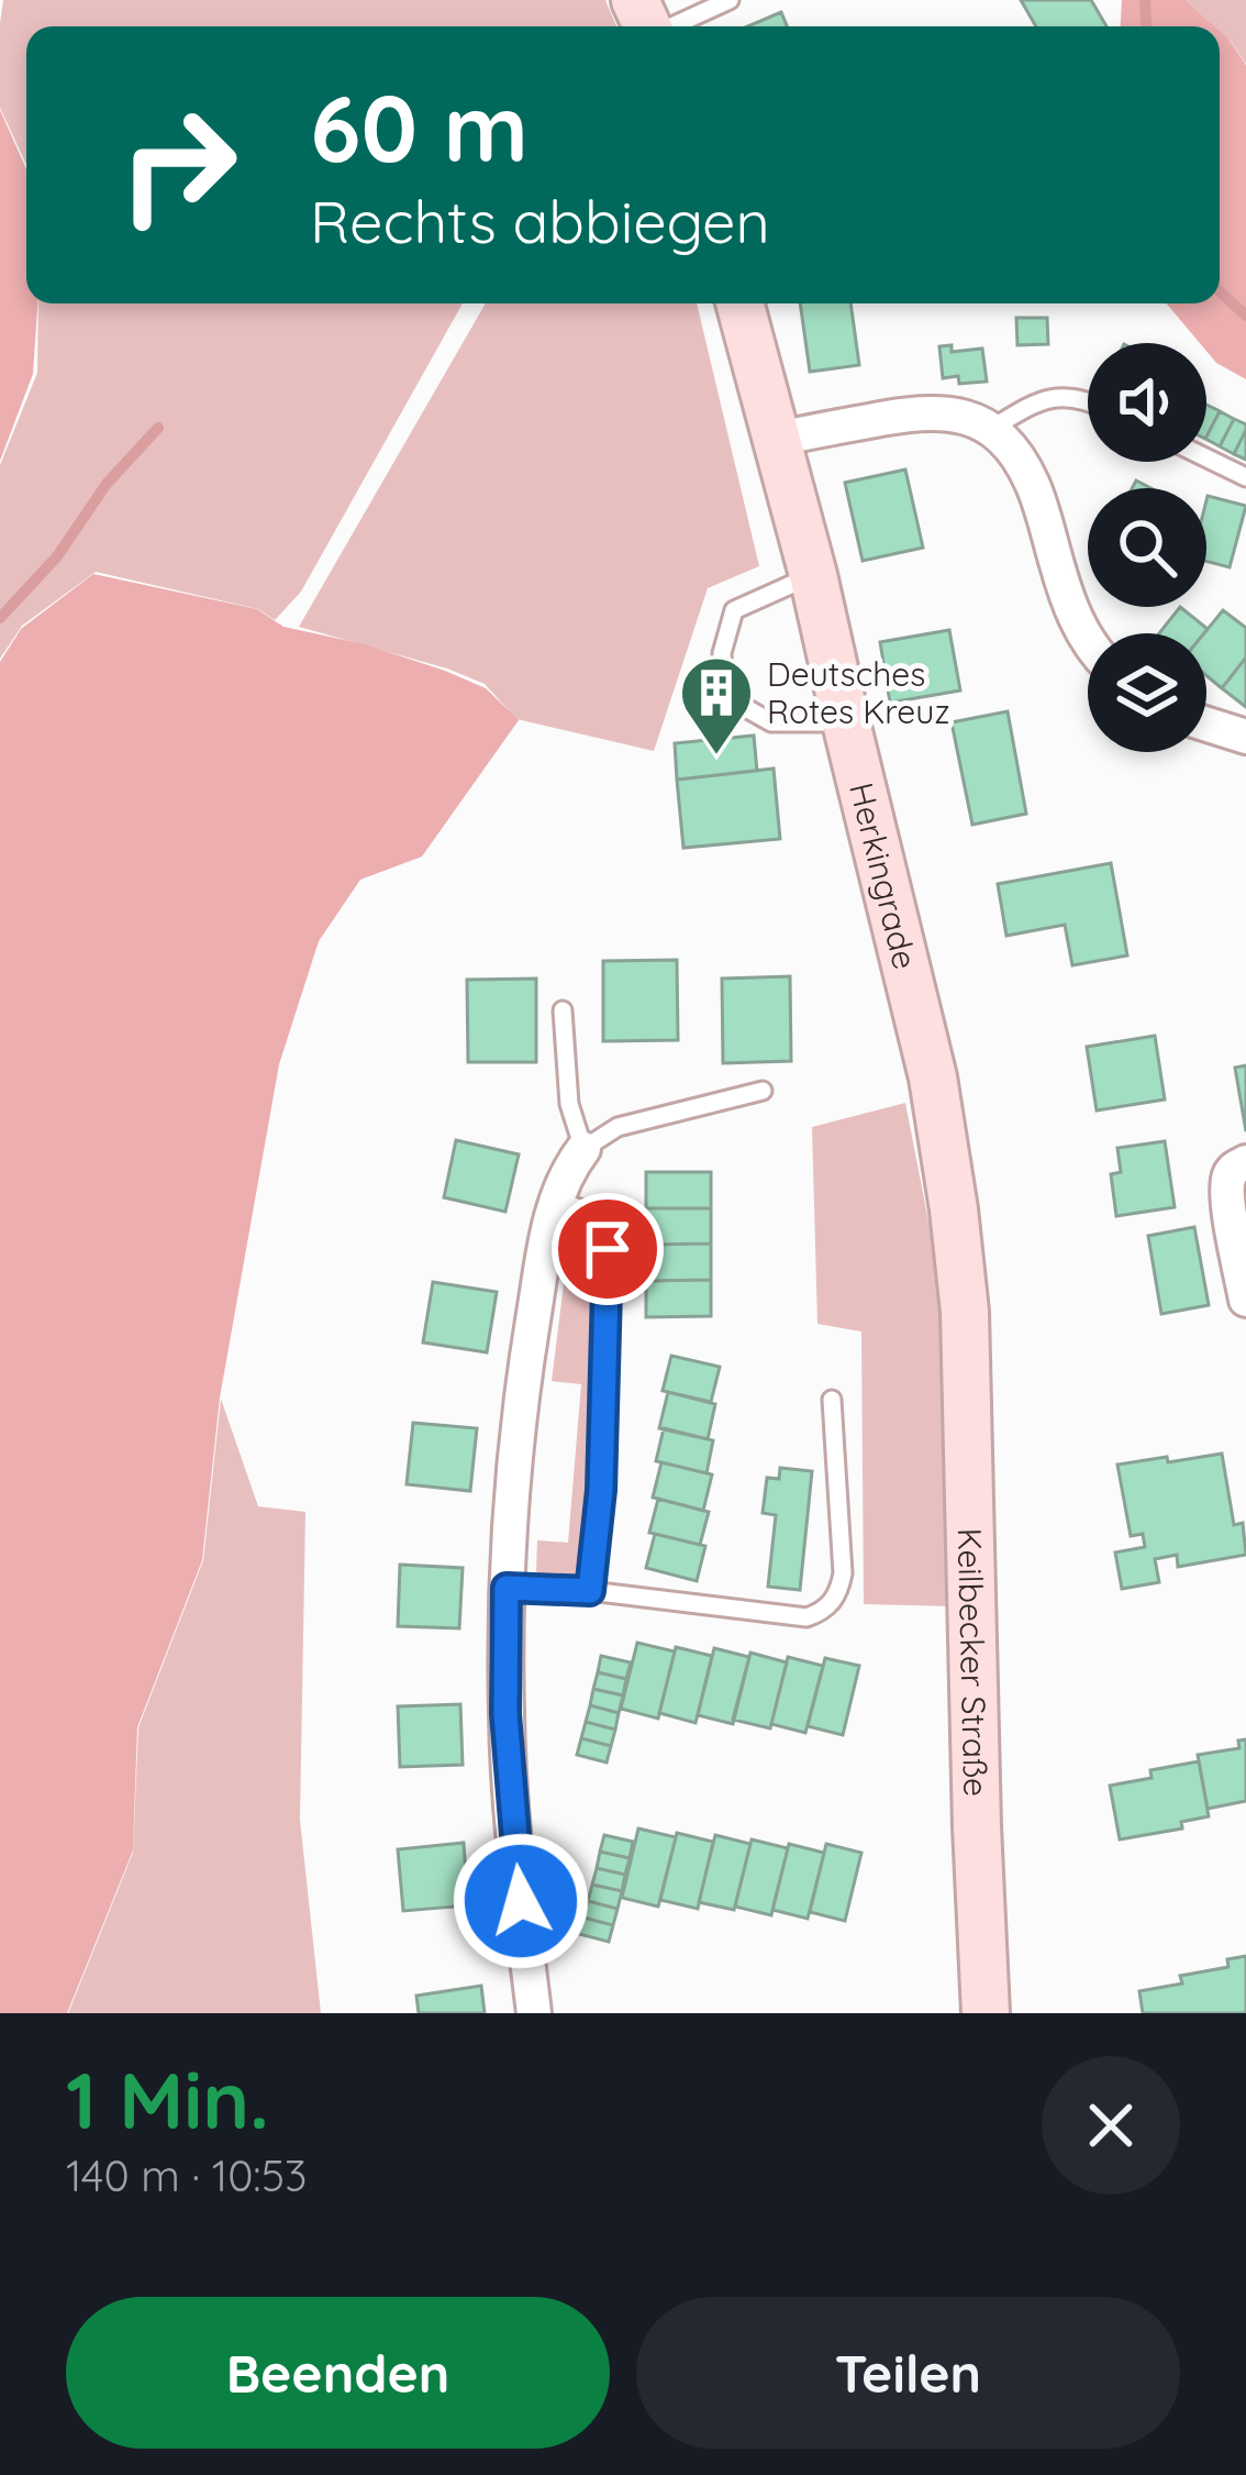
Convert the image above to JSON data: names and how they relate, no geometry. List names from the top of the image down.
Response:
{
  "streets": {
    "main road": ["Herkingrade", "Keilbecker Straße"]
  },
  "crossings": [
    ["Herkingrade", "Keilbecker Straße"]
  ],
  "places": {
    "building": ["Deutsches Rotes Kreuz"]
  },
  "page": {
    "turn": ["60 m", "Rechts abbiegen"],
    "heading": ["1 Min.", "140 m · 10:53"],
    "buttons": ["Beenden", "Teilen"]
  }
}
